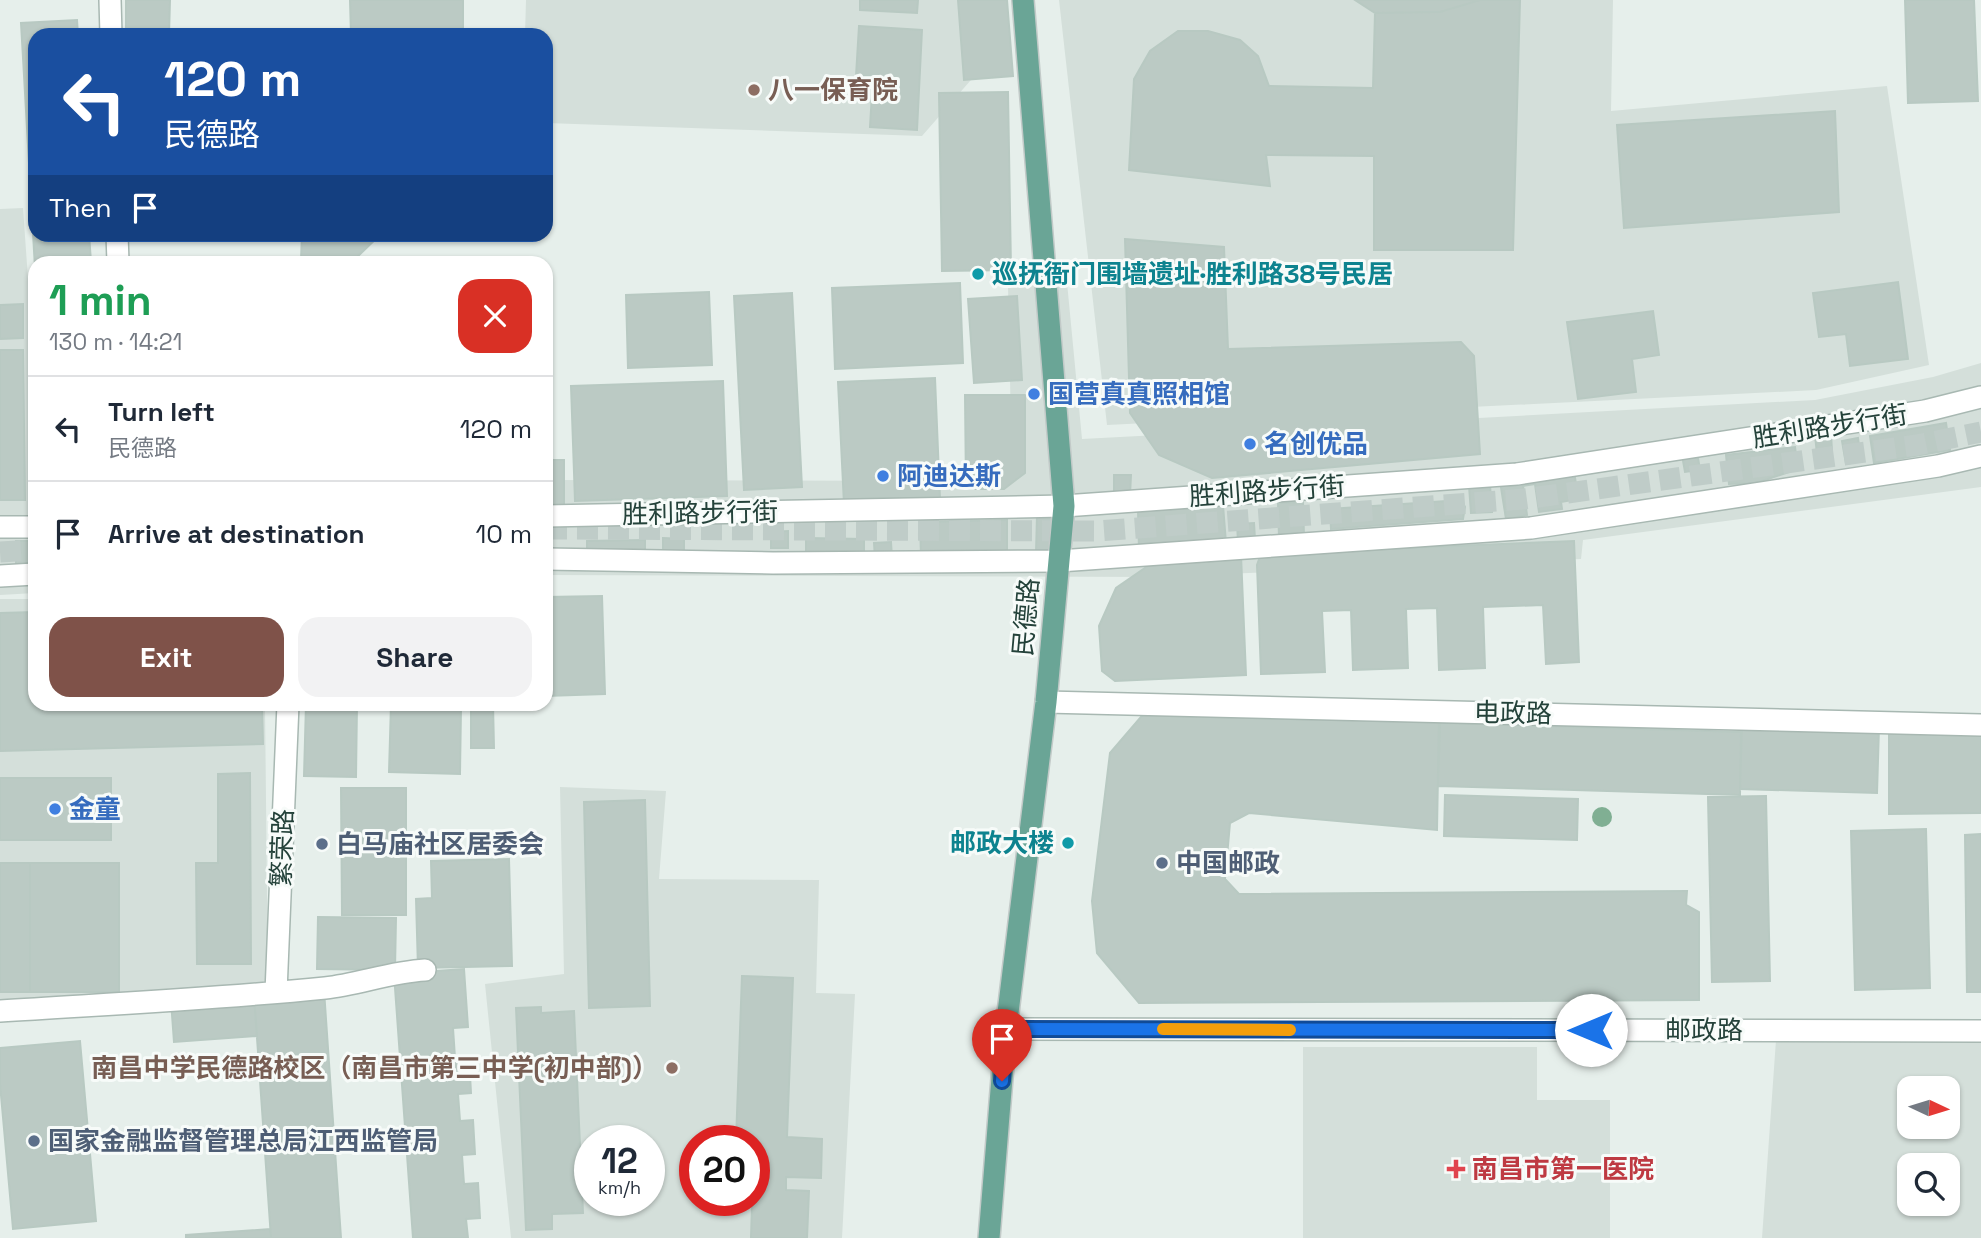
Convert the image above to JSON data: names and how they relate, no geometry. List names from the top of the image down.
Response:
{
  "streets": {
    "main road": ["民德路"],
    "street": [
      "胜利路步行街",
      "电政路",
      "繁荣路",
      "邮政路"
    ]
  },
  "crossings": [
    ["胜利路步行街", "民德路"],
    ["民德路", "电政路"],
    ["民德路", "邮政路"]
  ],
  "places": {
    "other": [
      "八一保育院",
      "巡抚衙门围墙遗址·胜利路38号民居",
      "国营真真照相馆",
      "名创优品",
      "阿迪达斯",
      "金童",
      "邮政大楼",
      "白马庙社区居委会",
      "中国邮政",
      "南昌中学民德路校区（南昌市第三中学(初中部)）",
      "国家金融监督管理总局江西监管局"
    ],
    "health": ["南昌市第一医院"]
  },
  "north": "right",
  "page": {
    "turn": ["120 m", "民德路"],
    "then": "Then",
    "heading": ["1 min", "130 m · 14:21"],
    "list": [
      {
        "name": "Turn left",
        "note": "民德路",
        "value": "120 m"
      },
      {
        "name": "Arrive at destination",
        "value": "10 m"
      }
    ],
    "buttons": ["Exit", "Share"],
    "speed": "12 km/h",
    "limit": "20"
  }
}
